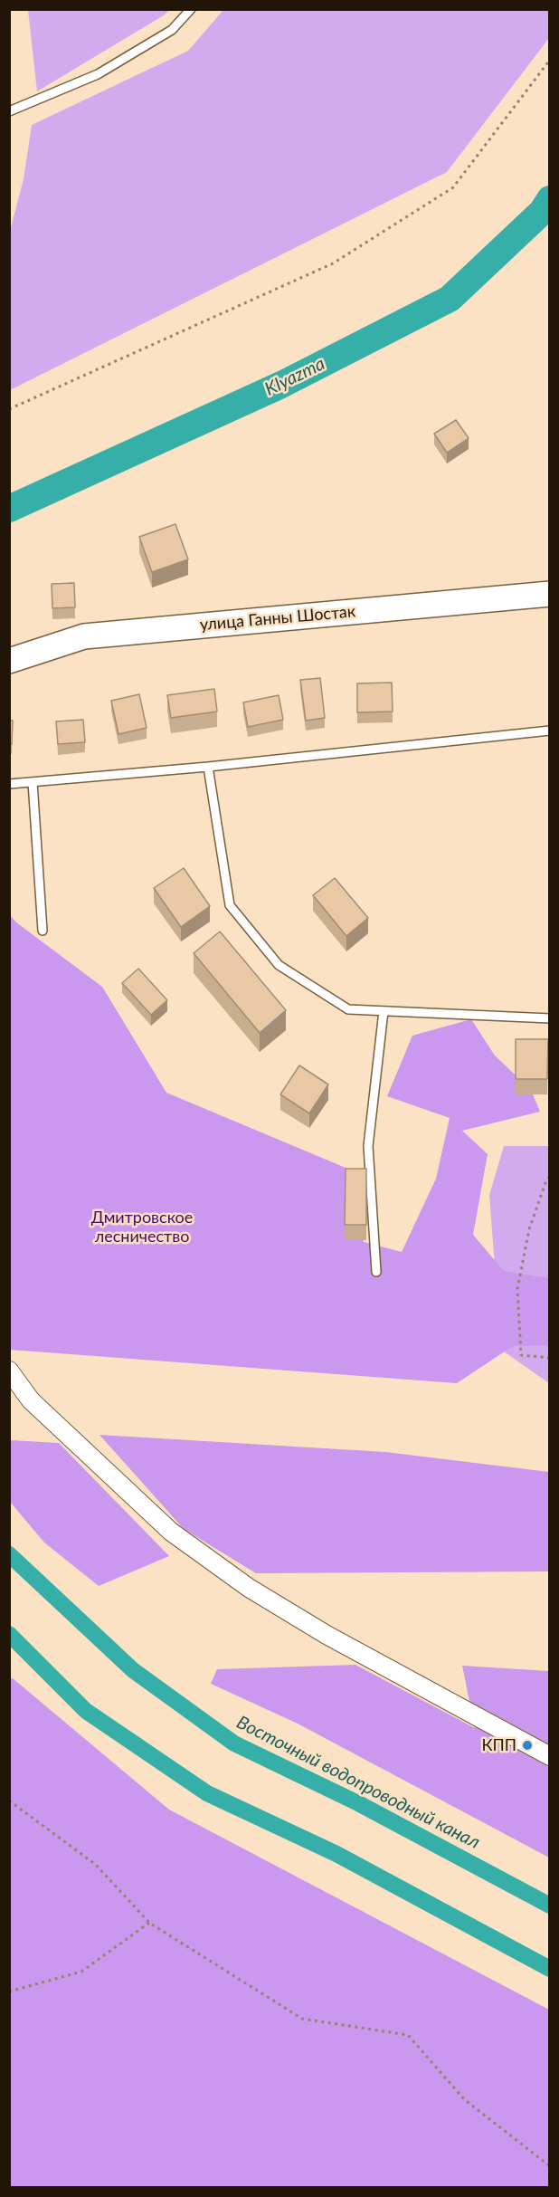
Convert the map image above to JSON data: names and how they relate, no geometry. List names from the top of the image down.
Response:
{
  "streets": {
    "main road": ["улица Ганны Шостак"]
  },
  "water": ["Klyazma", "Восточный водопроводный канал"],
  "parks": ["Дмитровское лесничество"],
  "places": ["КПП"]
}
